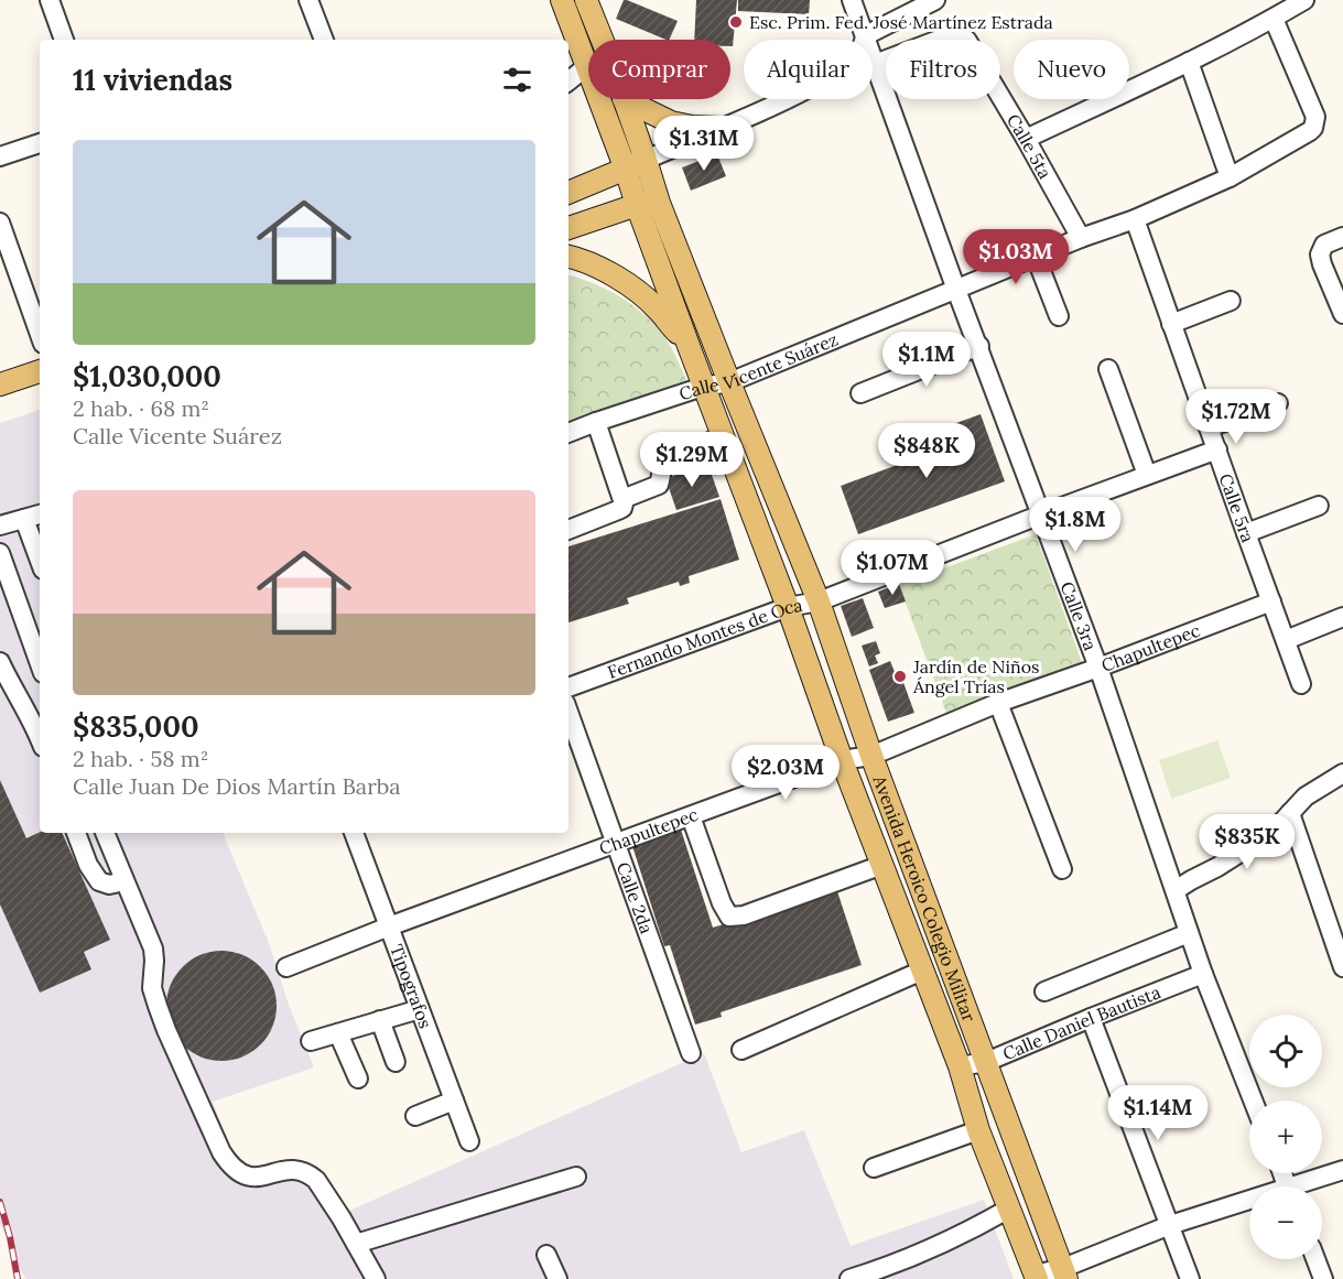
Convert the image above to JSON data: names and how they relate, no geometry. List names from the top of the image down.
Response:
{
  "streets": {
    "main road": ["Avenida Heroico Colegio Militar"],
    "street": [
      "Calle 5ta",
      "Calle Vicente Suárez",
      "Calle 5ra",
      "Calle 3ra",
      "Fernando Montes de Oca",
      "Chapultepec",
      "Calle 2da",
      "Tipografos",
      "Calle Daniel Bautista"
    ]
  },
  "crossings": [
    ["Calle 5ta", "Calle Vicente Suárez"],
    ["Calle 5ta", "Calle 3ra"],
    ["Calle Vicente Suárez", "Calle 5ra"],
    ["Calle Vicente Suárez", "Calle 3ra"],
    ["Calle Vicente Suárez", "Avenida Heroico Colegio Militar"],
    ["Calle 5ra", "Fernando Montes de Oca"],
    ["Calle 5ra", "Chapultepec"],
    ["Calle 3ra", "Fernando Montes de Oca"],
    ["Calle 3ra", "Chapultepec"],
    ["Calle 3ra", "Calle Daniel Bautista"],
    ["Fernando Montes de Oca", "Avenida Heroico Colegio Militar"],
    ["Chapultepec", "Calle 2da"],
    ["Chapultepec", "Avenida Heroico Colegio Militar"],
    ["Chapultepec", "Tipografos"],
    ["Avenida Heroico Colegio Militar", "Calle Daniel Bautista"]
  ],
  "places": ["Esc. Prim. Fed. José Martínez Estrada", "Jardín de Niños Ángel Trías"],
  "page": {
    "chip": [
      "Comprar",
      "Alquilar",
      "Filtros",
      "Nuevo"
    ],
    "heading": "11 viviendas",
    "price": [
      "$1.31M",
      "$1.03M",
      "$1.1M",
      "$1.72M",
      "$848K",
      "$1.29M",
      "$1.8M",
      "$1.07M",
      "$2.03M",
      "$835K",
      "$1.14M"
    ],
    "list": [
      {
        "name": "$1,030,000",
        "note": "2 hab. · 68 m² · Calle Vicente Suárez"
      },
      {
        "name": "$835,000",
        "note": "2 hab. · 58 m² · Calle Juan De Dios Martín Barba"
      }
    ],
    "map_buttons": ["+", "−"]
  }
}
